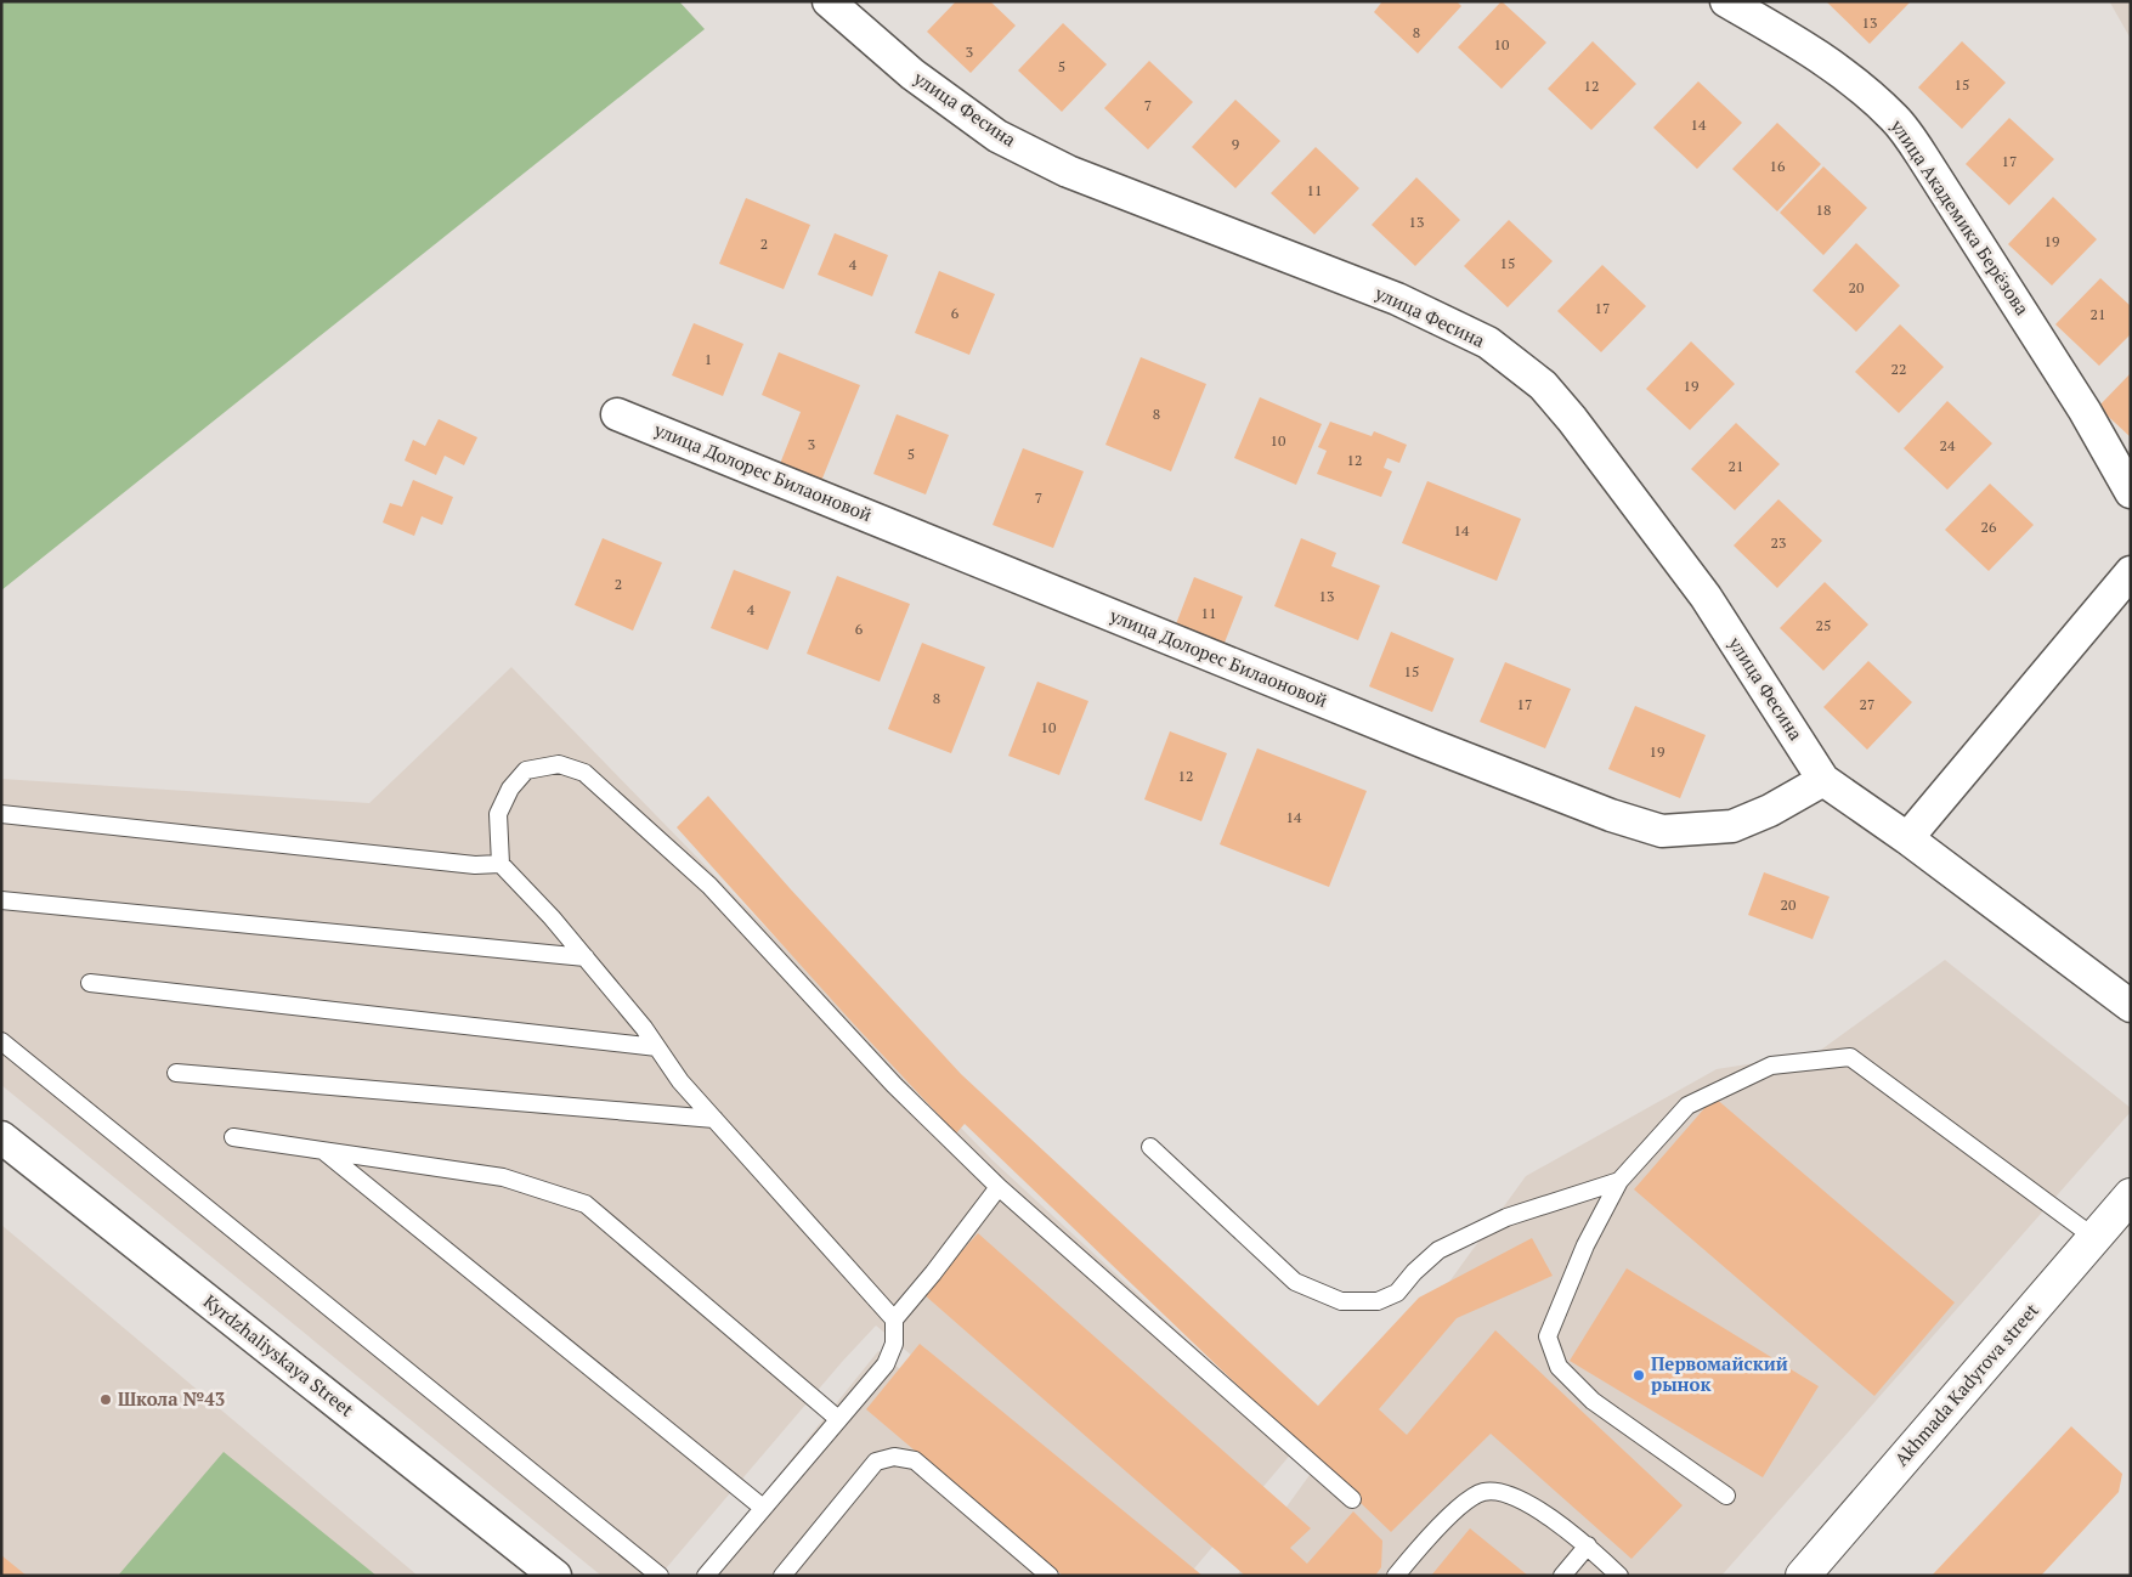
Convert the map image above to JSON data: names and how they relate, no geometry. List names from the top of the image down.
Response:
{
  "streets": {
    "street": [
      "улица Фесина",
      "улица Академика Берёзова",
      "улица Долорес Билаоновой",
      "Kyrdzhaliyskaya Street",
      "Akhmada Kadyrova street"
    ]
  },
  "crossings": [
    ["улица Фесина", "улица Долорес Билаоновой"]
  ],
  "places": ["Первомайский рынок", "Школа №43"],
  "house_numbers": [
    "13",
    "8",
    "10",
    "3",
    "5",
    "15",
    "12",
    "7",
    "14",
    "9",
    "17",
    "16",
    "11",
    "18",
    "13",
    "19",
    "2",
    "15",
    "4",
    "20",
    "17",
    "6",
    "21",
    "1",
    "22",
    "19",
    "8",
    "10",
    "3",
    "24",
    "5",
    "12",
    "21",
    "7",
    "26",
    "14",
    "23",
    "2",
    "13",
    "4",
    "11",
    "25",
    "6",
    "15",
    "8",
    "17",
    "27",
    "10",
    "19",
    "12",
    "14",
    "20"
  ]
}
